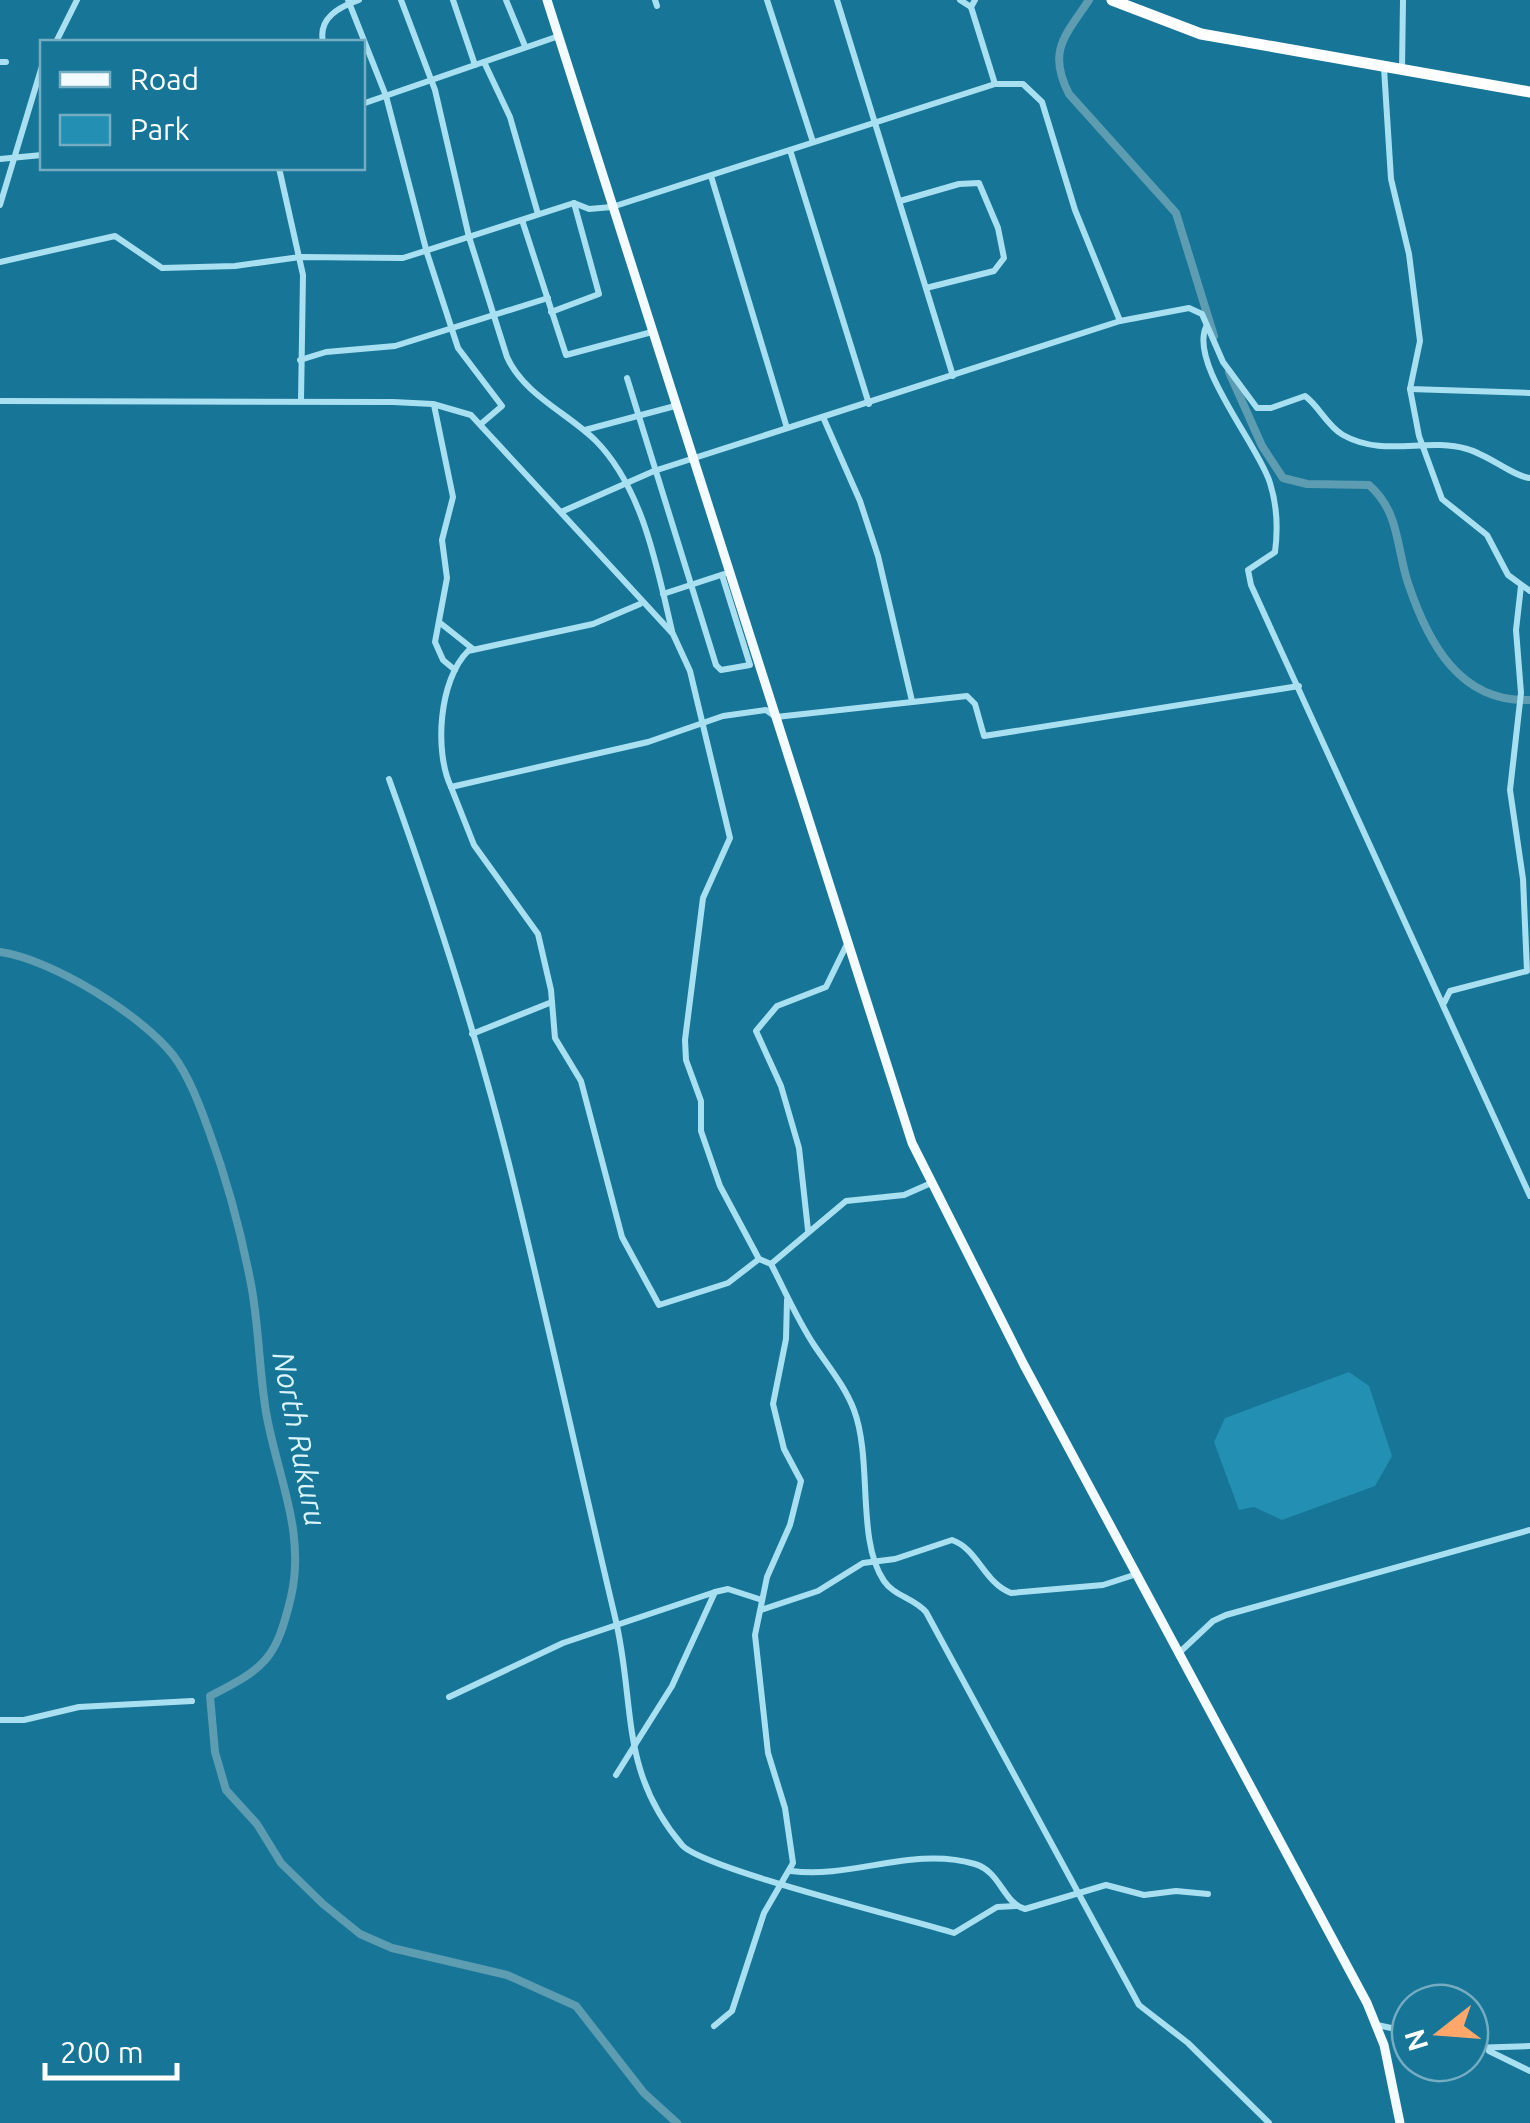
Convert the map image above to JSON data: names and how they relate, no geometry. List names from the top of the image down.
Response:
{
  "water": ["North Rukuru"],
  "legend": ["Road", "Park"],
  "scale_bar": "200 m",
  "north": "left"
}
